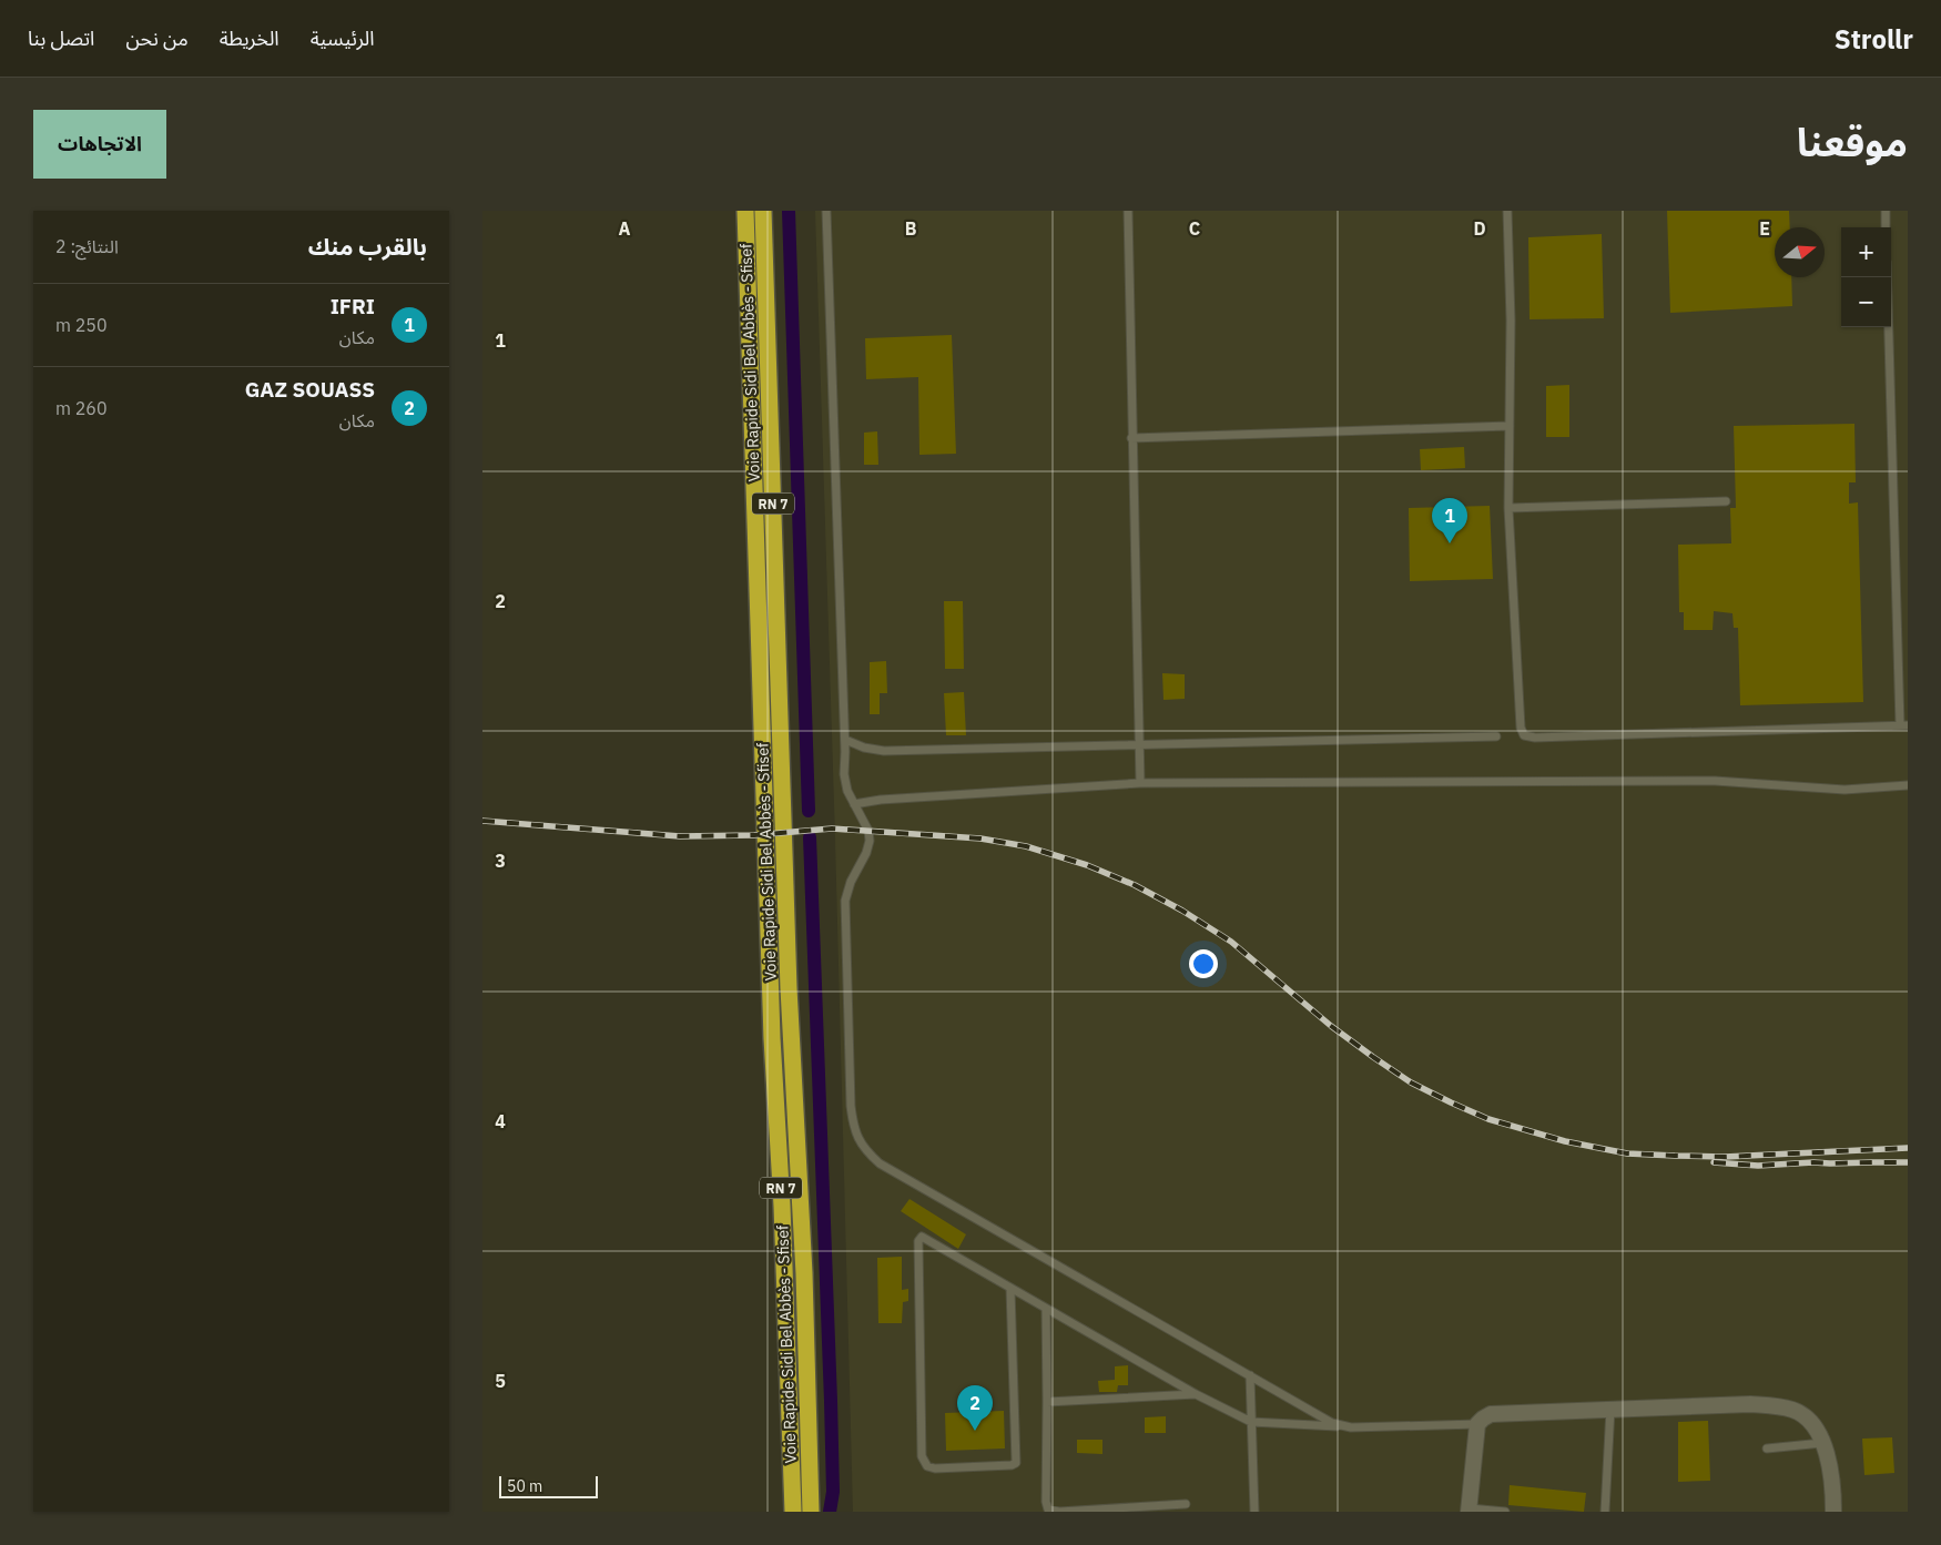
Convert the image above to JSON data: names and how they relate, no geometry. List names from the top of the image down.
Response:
{
  "streets": {
    "highway": ["Voie Rapide Sidi Bel Abbès - Sfisef", "RN 7"]
  },
  "scale_bar": "50 m",
  "north": "right",
  "page": {
    "header": "Strollr",
    "nav": [
      "الرئيسية",
      "الخريطة",
      "من نحن",
      "اتصل بنا"
    ],
    "title": "موقعنا",
    "buttons": "الاتجاهات",
    "heading": ["بالقرب منك", "النتائج: 2"],
    "map_buttons": ["+", "−"],
    "list": [
      {
        "mark": "1",
        "name": "IFRI",
        "note": "مكان",
        "value": "250 m"
      },
      {
        "mark": "2",
        "name": "GAZ SOUASS",
        "note": "مكان",
        "value": "260 m"
      }
    ],
    "pins": ["1", "2"],
    "scale": "50 m"
  },
  "grid": {
    "columns": [
      "A",
      "B",
      "C",
      "D",
      "E"
    ],
    "rows": [
      "1",
      "2",
      "3",
      "4",
      "5"
    ]
  }
}
